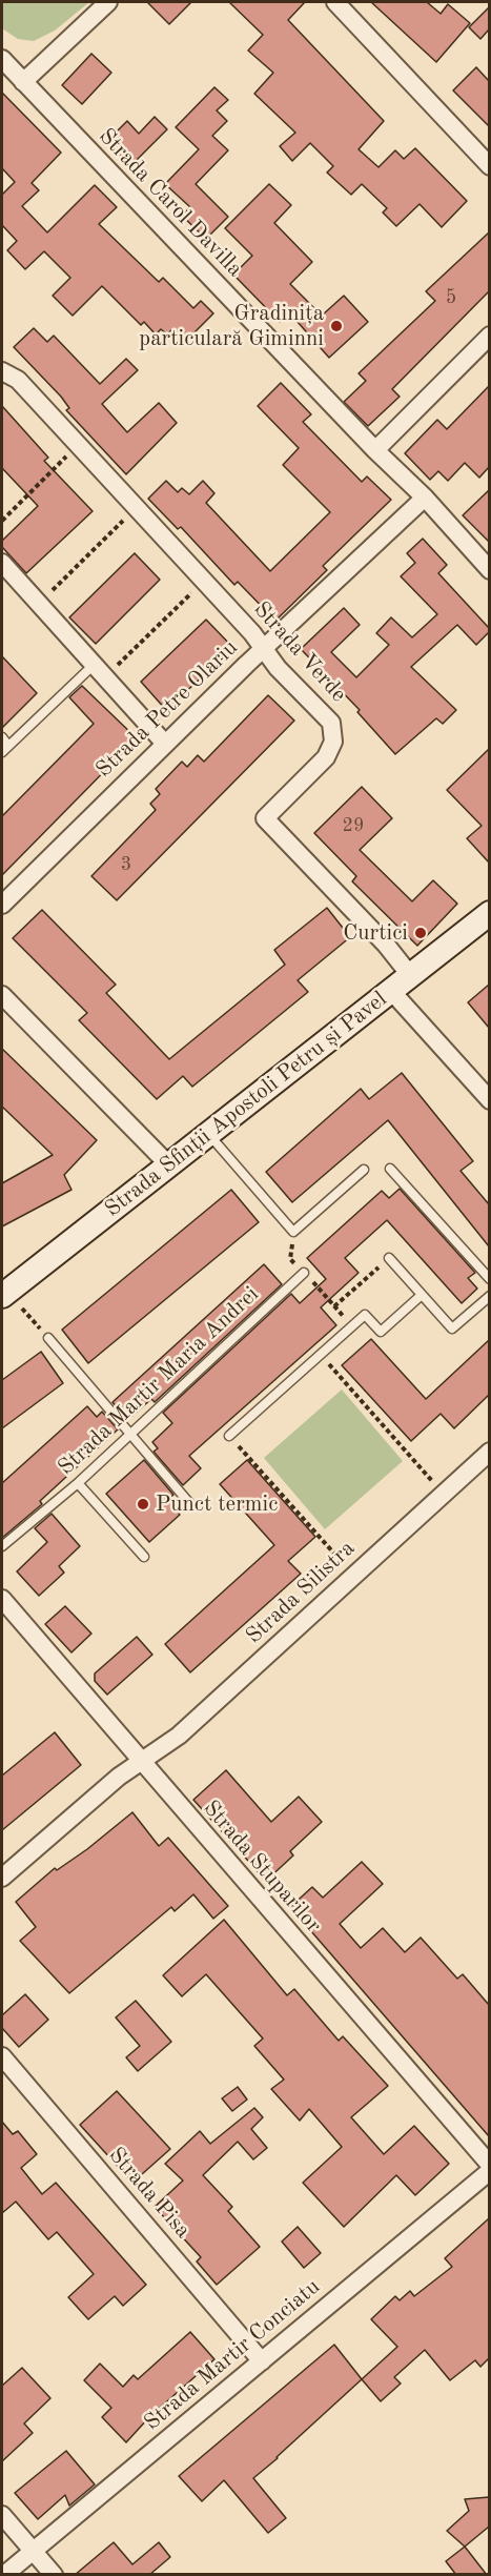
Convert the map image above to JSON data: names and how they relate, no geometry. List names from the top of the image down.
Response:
{
  "streets": {
    "main road": ["Strada Sfinții Apostoli Petru și Pavel"],
    "street": [
      "Strada Carol Davilla",
      "Strada Verde",
      "Strada Petre Olariu",
      "Strada Silistra",
      "Strada Stuparilor",
      "Strada Pisa",
      "Strada Martir Conciatu"
    ],
    "lane": ["Strada Martir Maria Andrei"]
  },
  "crossings": [
    ["Strada Carol Davilla", "Strada Petre Olariu"],
    ["Strada Verde", "Strada Petre Olariu"],
    ["Strada Verde", "Strada Sfinții Apostoli Petru și Pavel"],
    ["Strada Silistra", "Strada Stuparilor"],
    ["Strada Pisa", "Strada Martir Conciatu"]
  ],
  "places": ["Gradinița particulară Giminni", "Curtici", "Punct termic"],
  "house_numbers": ["5", "29", "3"]
}
